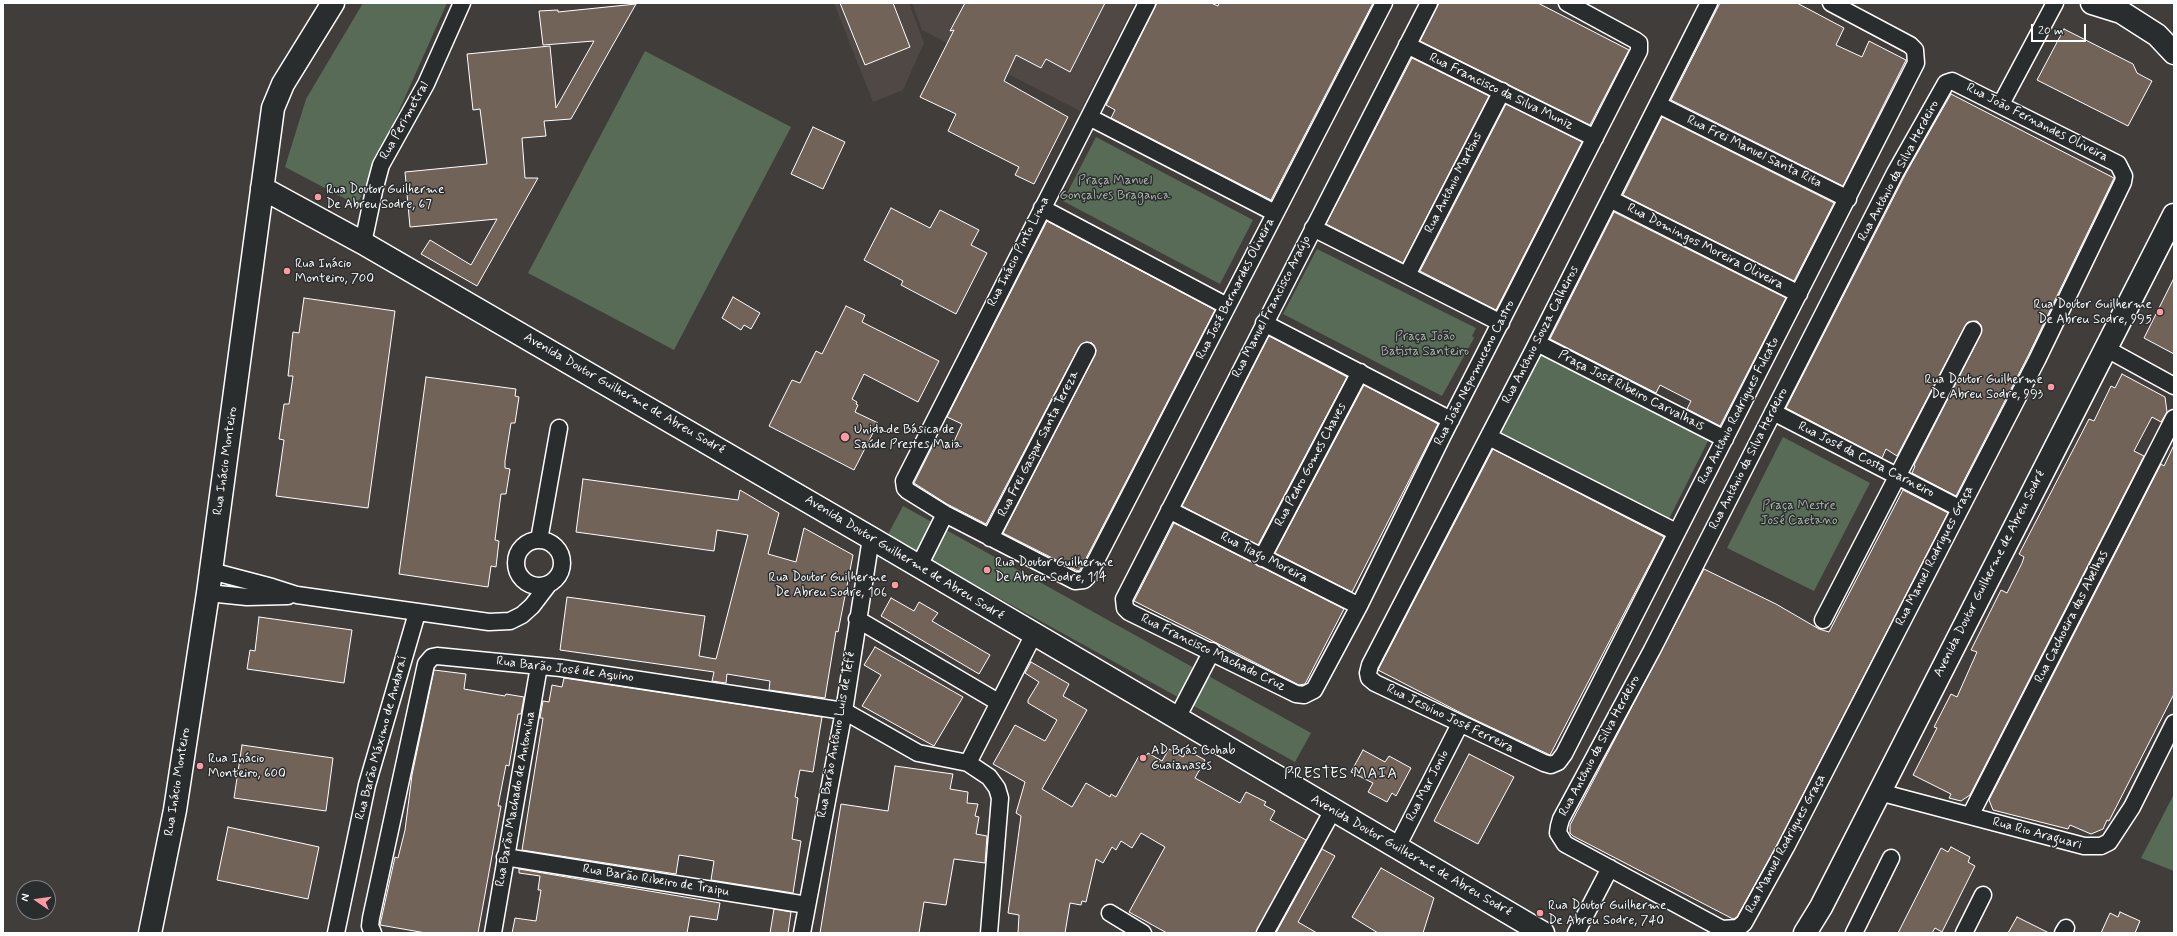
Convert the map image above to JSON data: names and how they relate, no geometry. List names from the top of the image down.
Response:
{
  "streets": {
    "street": [
      "Rua Francisco da Silva Muniz",
      "Rua Perimetral",
      "Rua João Fernandes Oliveira",
      "Rua Frei Manuel Santa Rita",
      "Rua Antônio da Silva Herdeiro",
      "Rua Antônio Martins",
      "Rua Domingos Moreira Oliveira",
      "Rua Inácio Pinto Lima",
      "Rua José Bernardes Oliveira",
      "Rua Manuel Francisco Araújo",
      "Rua Antônio Souza Calheiros",
      "Rua João Nepomuceno Castro",
      "Praça José Ribeiro Carvalhais",
      "Avenida Doutor Guilherme de Abreu Sodré",
      "Rua Antônio Rodrigues Fulcato",
      "Rua Frei Gaspar Santa Tereza",
      "Rua José da Costa Carneiro",
      "Rua Inácio Monteiro",
      "Rua Pedro Gomes Chaves",
      "Rua Manuel Rodrigues Graça",
      "Rua Tiago Moreira",
      "Rua Cachoeira das Abelhas",
      "Rua Francisco Machado Cruz",
      "Rua Barão José de Aquino",
      "Rua Jesuíno José Ferreira",
      "Rua Barão Antônio Luis de Tefé",
      "Rua Barão Máximo de Andaraí",
      "Rua Mar Jonio",
      "Rua Barão Machado de Antonina",
      "Rua Rio Araguari",
      "Rua Barão Ribeiro de Traipu"
    ]
  },
  "crossings": [
    ["Rua Francisco da Silva Muniz", "Rua Antônio Martins"],
    ["Rua Francisco da Silva Muniz", "Rua Manuel Francisco Araújo"],
    ["Rua Francisco da Silva Muniz", "Rua João Nepomuceno Castro"],
    ["Rua Perimetral", "Avenida Doutor Guilherme de Abreu Sodré"],
    ["Rua João Fernandes Oliveira", "Rua Antônio da Silva Herdeiro"],
    ["Rua João Fernandes Oliveira", "Rua Manuel Rodrigues Graça"],
    ["Rua Frei Manuel Santa Rita", "Rua Antônio Souza Calheiros"],
    ["Rua Frei Manuel Santa Rita", "Rua Antônio Rodrigues Fulcato"],
    ["Rua Antônio da Silva Herdeiro", "Rua José da Costa Carneiro"],
    ["Rua Antônio da Silva Herdeiro", "Rua Manuel Rodrigues Graça"],
    ["Rua Domingos Moreira Oliveira", "Rua Antônio Souza Calheiros"],
    ["Rua Domingos Moreira Oliveira", "Rua Antônio Rodrigues Fulcato"],
    ["Rua José Bernardes Oliveira", "Rua Frei Gaspar Santa Tereza"],
    ["Rua Manuel Francisco Araújo", "Rua Tiago Moreira"],
    ["Rua Manuel Francisco Araújo", "Rua Francisco Machado Cruz"],
    ["Rua Antônio Souza Calheiros", "Praça José Ribeiro Carvalhais"],
    ["Rua Antônio Souza Calheiros", "Rua Jesuíno José Ferreira"],
    ["Rua João Nepomuceno Castro", "Rua Tiago Moreira"],
    ["Rua João Nepomuceno Castro", "Rua Francisco Machado Cruz"],
    ["Praça José Ribeiro Carvalhais", "Rua Antônio Rodrigues Fulcato"],
    ["Avenida Doutor Guilherme de Abreu Sodré", "Rua Inácio Monteiro"],
    ["Avenida Doutor Guilherme de Abreu Sodré", "Rua Barão Antônio Luis de Tefé"],
    ["Avenida Doutor Guilherme de Abreu Sodré", "Rua Mar Jonio"],
    ["Avenida Doutor Guilherme de Abreu Sodré", "Rua Rio Araguari"],
    ["Rua Antônio Rodrigues Fulcato", "Rua Jesuíno José Ferreira"],
    ["Rua José da Costa Carneiro", "Rua Manuel Rodrigues Graça"],
    ["Rua Pedro Gomes Chaves", "Rua Tiago Moreira"],
    ["Rua Cachoeira das Abelhas", "Rua Rio Araguari"],
    ["Rua Barão José de Aquino", "Rua Barão Antônio Luis de Tefé"],
    ["Rua Barão José de Aquino", "Rua Barão Machado de Antonina"],
    ["Rua Jesuíno José Ferreira", "Rua Mar Jonio"],
    ["Rua Barão Antônio Luis de Tefé", "Rua Barão Ribeiro de Traipu"],
    ["Rua Barão Machado de Antonina", "Rua Barão Ribeiro de Traipu"]
  ],
  "districts": ["PRESTES MAIA"],
  "parks": ["Praça Manuel Gonçalves Braganca", "Praça João Batista Santeiro", "Praça Mestre José Caetano"],
  "places": [
    "Rua Doutor Guilherme De Abreu Sodre, 67",
    "Rua Inácio Monteiro, 700",
    "Rua Doutor Guilherme De Abreu Sodre, 995",
    "Rua Doutor Guilherme De Abreu Sodre, 993",
    "Unidade Básica de Saúde Prestes Maia",
    "Rua Doutor Guilherme De Abreu Sodre, 114",
    "Rua Doutor Guilherme De Abreu Sodre, 106",
    "AD Brás Cohab Guaianases",
    "Rua Inácio Monteiro, 600",
    "Rua Doutor Guilherme De Abreu Sodre, 740"
  ],
  "scale_bar": "20 m",
  "north": "left"
}
